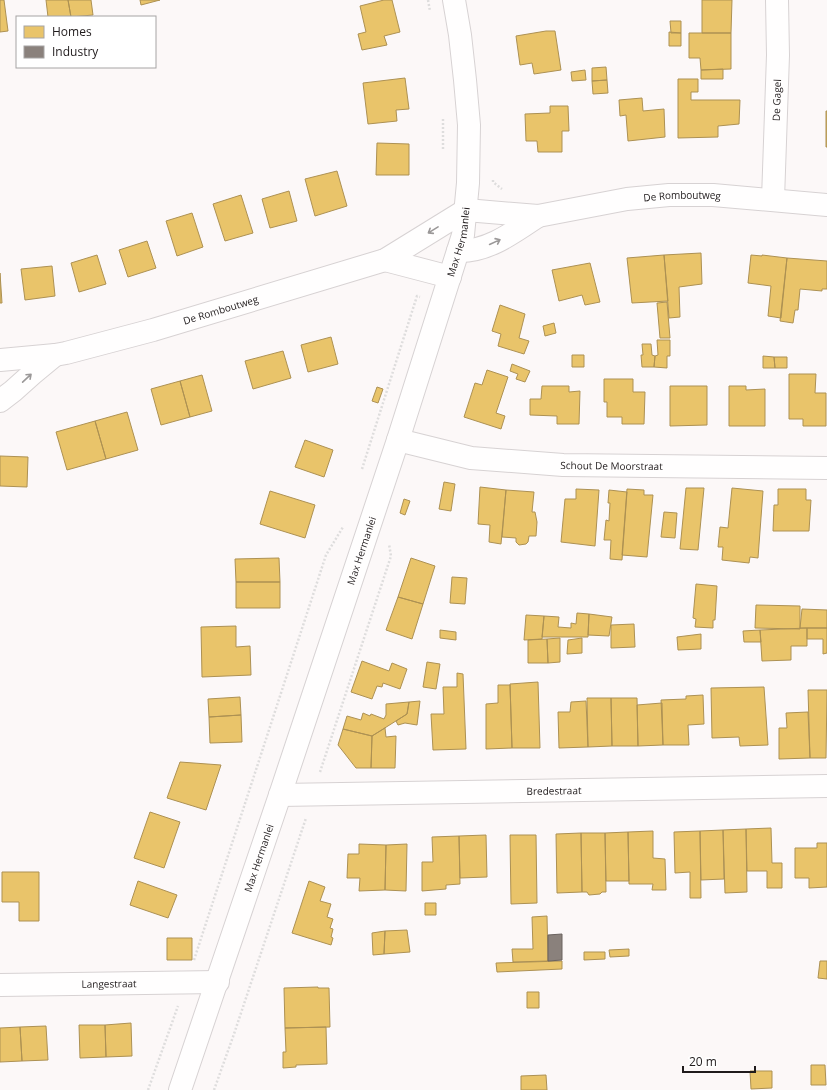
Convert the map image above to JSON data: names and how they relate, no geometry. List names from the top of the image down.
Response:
{
  "streets": {
    "street": [
      "De Gagel",
      "De Romboutweg",
      "Max Hermanlei",
      "Schout De Moorstraat",
      "Bredestraat",
      "Langestraat"
    ]
  },
  "crossings": [
    ["De Gagel", "De Romboutweg"],
    ["De Romboutweg", "Max Hermanlei"],
    ["Max Hermanlei", "Schout De Moorstraat"],
    ["Max Hermanlei", "Bredestraat"],
    ["Max Hermanlei", "Langestraat"]
  ],
  "legend": ["Homes", "Industry"],
  "scale_bar": "20 m"
}
